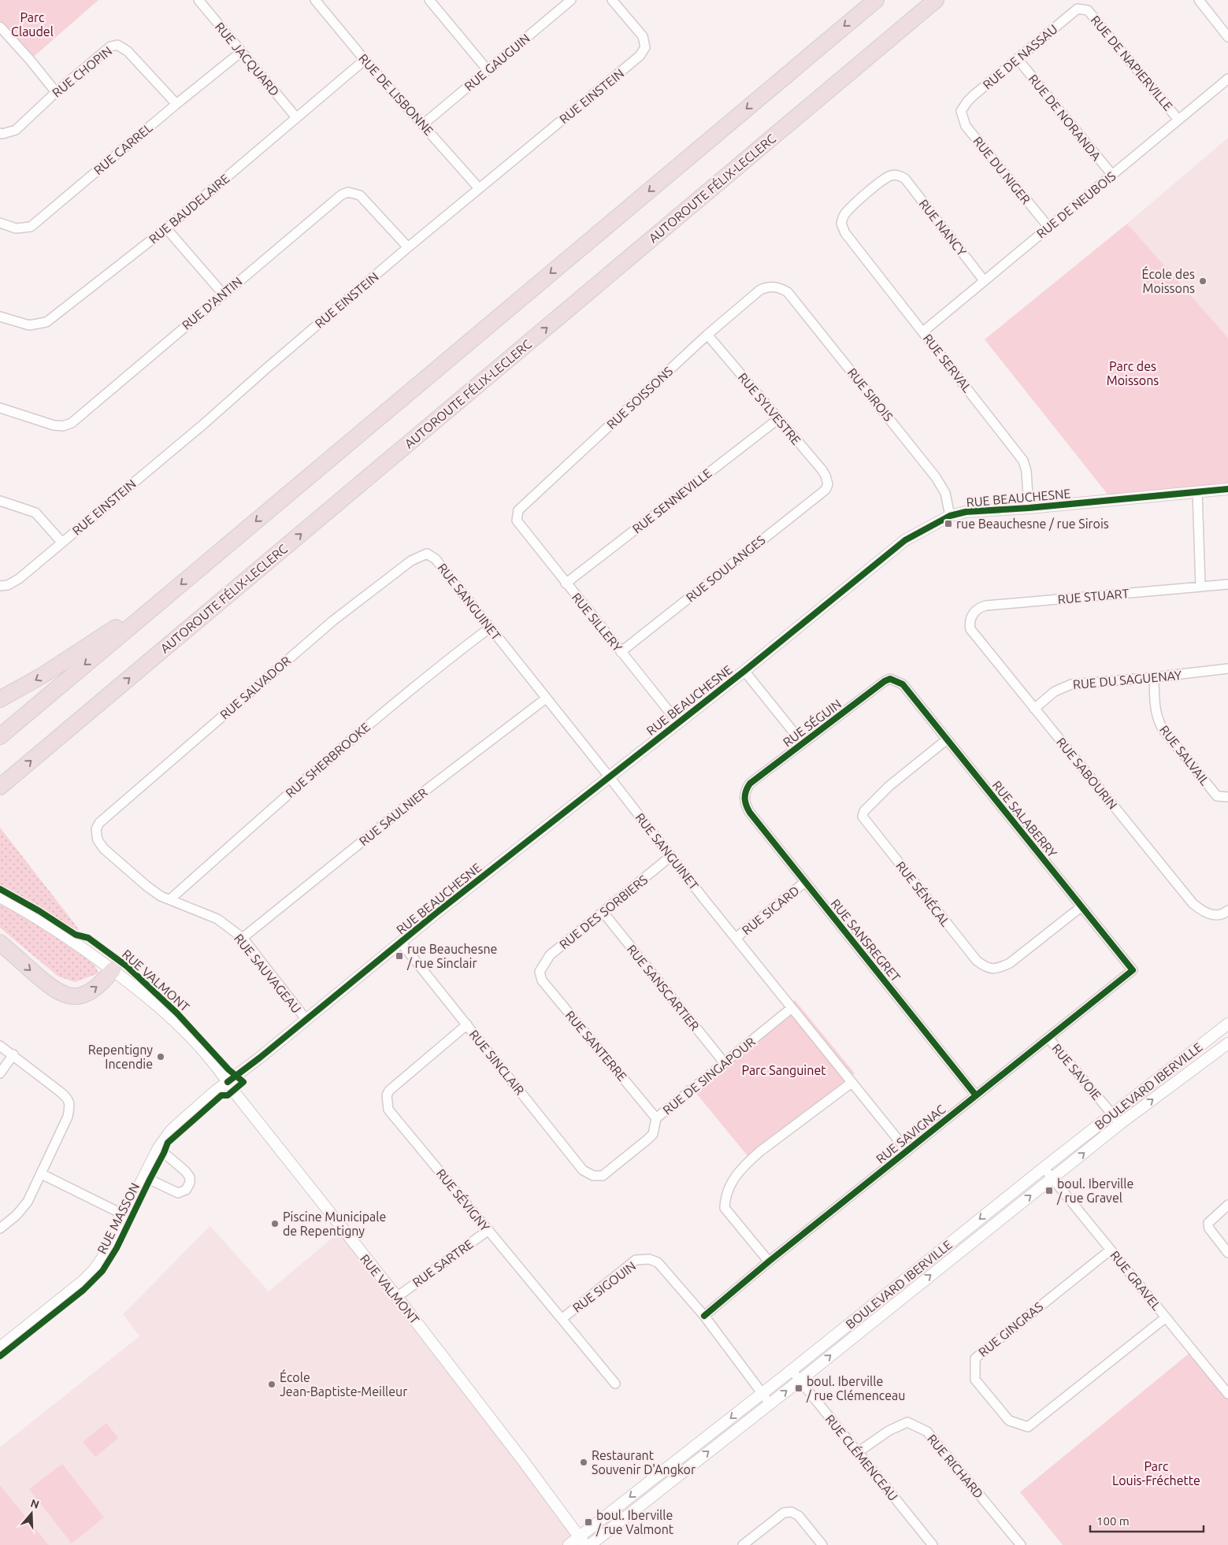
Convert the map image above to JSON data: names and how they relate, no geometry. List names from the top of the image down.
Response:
{
  "streets": {
    "highway": ["AUTOROUTE FÉLIX-LECLERC"],
    "street": [
      "RUE DE NASSAU",
      "RUE JACQUARD",
      "RUE GAUGUIN",
      "RUE DE NAPIERVILLE",
      "RUE CHOPIN",
      "RUE DE LISBONNE",
      "RUE EINSTEIN",
      "RUE DE NORANDA",
      "RUE CARREL",
      "RUE DU NIGER",
      "RUE DE NEUBOIS",
      "RUE BAUDELAIRE",
      "RUE NANCY",
      "RUE D'ANTIN",
      "RUE SERVAL",
      "RUE SIROIS",
      "RUE SOISSONS",
      "RUE SYLVESTRE",
      "RUE BEAUCHESNE",
      "RUE SENNEVILLE",
      "RUE SOULANGES",
      "RUE STUART",
      "RUE SANGUINET",
      "RUE SILLERY",
      "RUE DU SAGUENAY",
      "RUE SALVADOR",
      "RUE SÉGUIN",
      "RUE SALVAIL",
      "RUE SHERBROOKE",
      "RUE SABOURIN",
      "RUE SAULNIER",
      "RUE SALABERRY",
      "RUE SÉNÉCAL",
      "RUE SICARD",
      "RUE DES SORBIERS",
      "RUE SANSREGRET",
      "RUE SAUVAGEAU",
      "RUE VALMONT",
      "RUE SANSCARTIER",
      "RUE SANTERRE",
      "RUE SINCLAIR",
      "RUE SAVOIE",
      "RUE DE SINGAPOUR",
      "BOULEVARD IBERVILLE",
      "RUE SAVIGNAC",
      "RUE SÉVIGNY",
      "RUE MASSON",
      "RUE SARTRE",
      "RUE GRAVEL",
      "RUE SIGOUIN",
      "RUE GINGRAS",
      "RUE CLÉMENCEAU",
      "RUE RICHARD"
    ]
  },
  "crossings": [
    ["RUE DE NASSAU", "RUE DE NAPIERVILLE"],
    ["RUE DE NASSAU", "RUE DE NORANDA"],
    ["RUE DE NASSAU", "RUE DU NIGER"],
    ["RUE JACQUARD", "RUE CARREL"],
    ["RUE JACQUARD", "RUE BAUDELAIRE"],
    ["RUE GAUGUIN", "RUE DE LISBONNE"],
    ["RUE DE NAPIERVILLE", "RUE DE NEUBOIS"],
    ["RUE CHOPIN", "RUE CARREL"],
    ["RUE DE LISBONNE", "RUE EINSTEIN"],
    ["RUE DE LISBONNE", "RUE BAUDELAIRE"],
    ["RUE EINSTEIN", "RUE D'ANTIN"],
    ["RUE DE NORANDA", "RUE DE NEUBOIS"],
    ["RUE DU NIGER", "RUE DE NEUBOIS"],
    ["RUE DE NEUBOIS", "RUE NANCY"],
    ["RUE DE NEUBOIS", "RUE SERVAL"],
    ["RUE NANCY", "RUE SERVAL"],
    ["RUE SERVAL", "RUE BEAUCHESNE"],
    ["RUE SIROIS", "RUE SOISSONS"],
    ["RUE SIROIS", "RUE BEAUCHESNE"],
    ["RUE SOISSONS", "RUE SYLVESTRE"],
    ["RUE SOISSONS", "RUE SILLERY"],
    ["RUE SYLVESTRE", "RUE SENNEVILLE"],
    ["RUE SYLVESTRE", "RUE SOULANGES"],
    ["RUE BEAUCHESNE", "RUE SANGUINET"],
    ["RUE BEAUCHESNE", "RUE SILLERY"],
    ["RUE BEAUCHESNE", "RUE SAUVAGEAU"],
    ["RUE BEAUCHESNE", "RUE VALMONT"],
    ["RUE BEAUCHESNE", "RUE SINCLAIR"],
    ["RUE BEAUCHESNE", "RUE MASSON"],
    ["RUE SENNEVILLE", "RUE SILLERY"],
    ["RUE SOULANGES", "RUE SILLERY"],
    ["RUE STUART", "RUE SABOURIN"],
    ["RUE SANGUINET", "RUE SALVADOR"],
    ["RUE SANGUINET", "RUE SHERBROOKE"],
    ["RUE SANGUINET", "RUE SAULNIER"],
    ["RUE SANGUINET", "RUE SICARD"],
    ["RUE SANGUINET", "RUE DES SORBIERS"],
    ["RUE SANGUINET", "RUE DE SINGAPOUR"],
    ["RUE SANGUINET", "RUE SAVIGNAC"],
    ["RUE DU SAGUENAY", "RUE SALVAIL"],
    ["RUE DU SAGUENAY", "RUE SABOURIN"],
    ["RUE SALVADOR", "RUE SAUVAGEAU"],
    ["RUE SÉGUIN", "RUE SALABERRY"],
    ["RUE SÉGUIN", "RUE SANSREGRET"],
    ["RUE SHERBROOKE", "RUE SAUVAGEAU"],
    ["RUE SAULNIER", "RUE SAUVAGEAU"],
    ["RUE SALABERRY", "RUE SÉNÉCAL"],
    ["RUE SALABERRY", "RUE SAVIGNAC"],
    ["RUE SICARD", "RUE SANSREGRET"],
    ["RUE DES SORBIERS", "RUE SANSCARTIER"],
    ["RUE DES SORBIERS", "RUE SANTERRE"],
    ["RUE SANSREGRET", "RUE SAVIGNAC"],
    ["RUE VALMONT", "BOULEVARD IBERVILLE"],
    ["RUE VALMONT", "RUE MASSON"],
    ["RUE VALMONT", "RUE SARTRE"],
    ["RUE SANSCARTIER", "RUE DE SINGAPOUR"],
    ["RUE SANTERRE", "RUE DE SINGAPOUR"],
    ["RUE SINCLAIR", "RUE DE SINGAPOUR"],
    ["RUE SINCLAIR", "RUE SÉVIGNY"],
    ["RUE SAVOIE", "BOULEVARD IBERVILLE"],
    ["RUE SAVOIE", "RUE SAVIGNAC"],
    ["BOULEVARD IBERVILLE", "RUE GRAVEL"],
    ["BOULEVARD IBERVILLE", "RUE SIGOUIN"],
    ["BOULEVARD IBERVILLE", "RUE CLÉMENCEAU"],
    ["RUE SAVIGNAC", "RUE SIGOUIN"],
    ["RUE SÉVIGNY", "RUE SARTRE"],
    ["RUE SÉVIGNY", "RUE SIGOUIN"],
    ["RUE GRAVEL", "RUE GINGRAS"],
    ["RUE CLÉMENCEAU", "RUE RICHARD"]
  ],
  "parks": [
    "Parc Claudel",
    "Parc des Moissons",
    "Parc Sanguinet",
    "Parc Louis-Fréchette"
  ],
  "places": {
    "other": [
      "École des Moissons",
      "Repentigny Incendie",
      "Piscine Municipale de Repentigny",
      "École Jean-Baptiste-Meilleur",
      "Restaurant Souvenir D'Angkor"
    ],
    "transit": [
      "rue Beauchesne / rue Sirois",
      "rue Beauchesne / rue Sinclair",
      "boul. Iberville / rue Gravel",
      "boul. Iberville / rue Clémenceau",
      "boul. Iberville / rue Valmont"
    ]
  },
  "scale_bar": "100 m",
  "north": "top"
}
